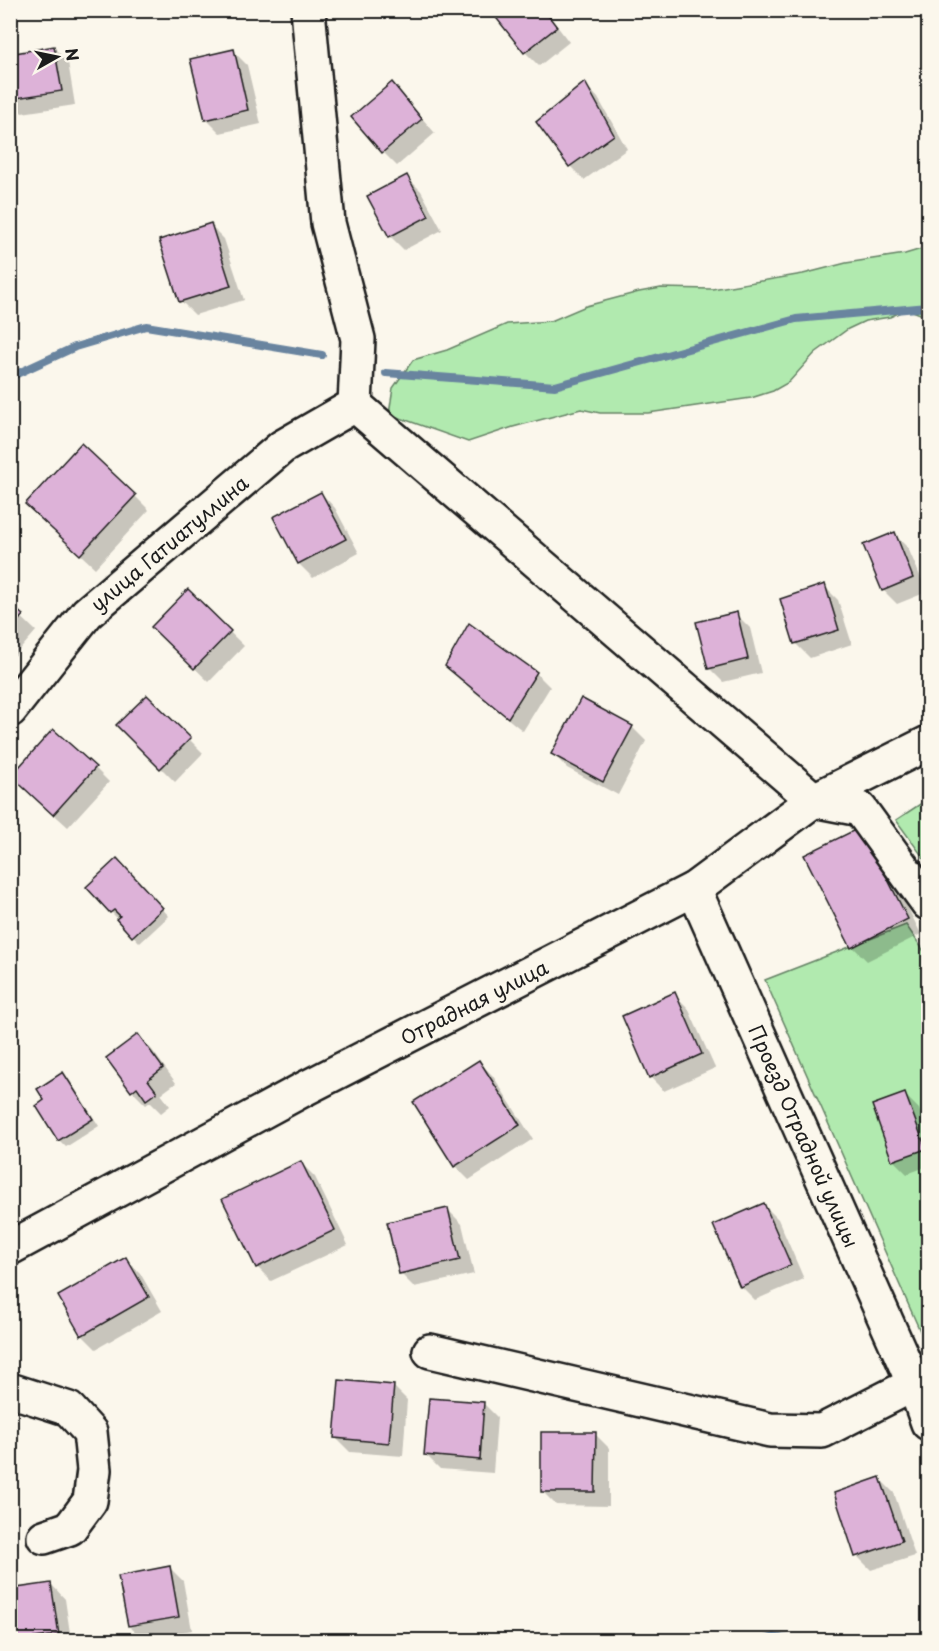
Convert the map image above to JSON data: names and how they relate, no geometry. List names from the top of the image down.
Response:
{
  "streets": {
    "street": ["улица Гатиатуллина", "Отрадная улица", "Проезд Отрадной улицы"]
  },
  "crossings": [
    ["Отрадная улица", "Проезд Отрадной улицы"]
  ],
  "north": "right"
}
